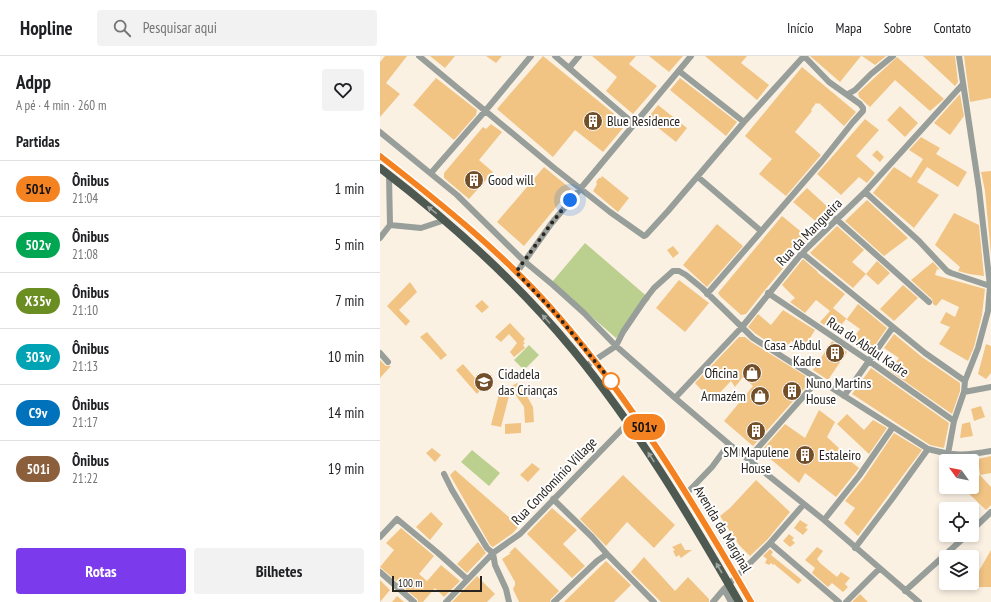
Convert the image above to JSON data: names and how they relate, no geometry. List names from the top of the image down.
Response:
{
  "streets": {
    "main road": ["Avenida da Marginal"],
    "street": ["Rua da Mangueira", "Rua do Abdul Kadre", "Rua Condomínio Village"]
  },
  "crossings": [
    ["Rua da Mangueira", "Rua do Abdul Kadre"],
    ["Rua Condomínio Village", "Avenida da Marginal"]
  ],
  "places": {
    "building": [
      "Blue Residence",
      "Good will",
      "Casa -Abdul Kadre",
      "Nuno Martins House",
      "SM Mapulene House",
      "Estaleiro"
    ],
    "shop": ["Oficina", "Armazém"],
    "school or university": ["Cidadela das Crianças"]
  },
  "lines": ["bus line 501v"],
  "scale_bar": "100 m",
  "north": "top left",
  "page": {
    "header": "Hopline",
    "search": "Pesquisar aqui",
    "nav": [
      "Início",
      "Mapa",
      "Sobre",
      "Contato"
    ],
    "heading": [
      ["Adpp", "A pé · 4 min · 260 m"],
      "Partidas"
    ],
    "on_map": "501v",
    "list": [
      {
        "mark": "501v",
        "name": "Ônibus",
        "note": "21:04",
        "value": "1 min"
      },
      {
        "mark": "502v",
        "name": "Ônibus",
        "note": "21:08",
        "value": "5 min"
      },
      {
        "mark": "X35v",
        "name": "Ônibus",
        "note": "21:10",
        "value": "7 min"
      },
      {
        "mark": "303v",
        "name": "Ônibus",
        "note": "21:13",
        "value": "10 min"
      },
      {
        "mark": "C9v",
        "name": "Ônibus",
        "note": "21:17",
        "value": "14 min"
      },
      {
        "mark": "501i",
        "name": "Ônibus",
        "note": "21:22",
        "value": "19 min"
      }
    ],
    "buttons": ["Rotas", "Bilhetes"],
    "scale": "100 m"
  }
}
